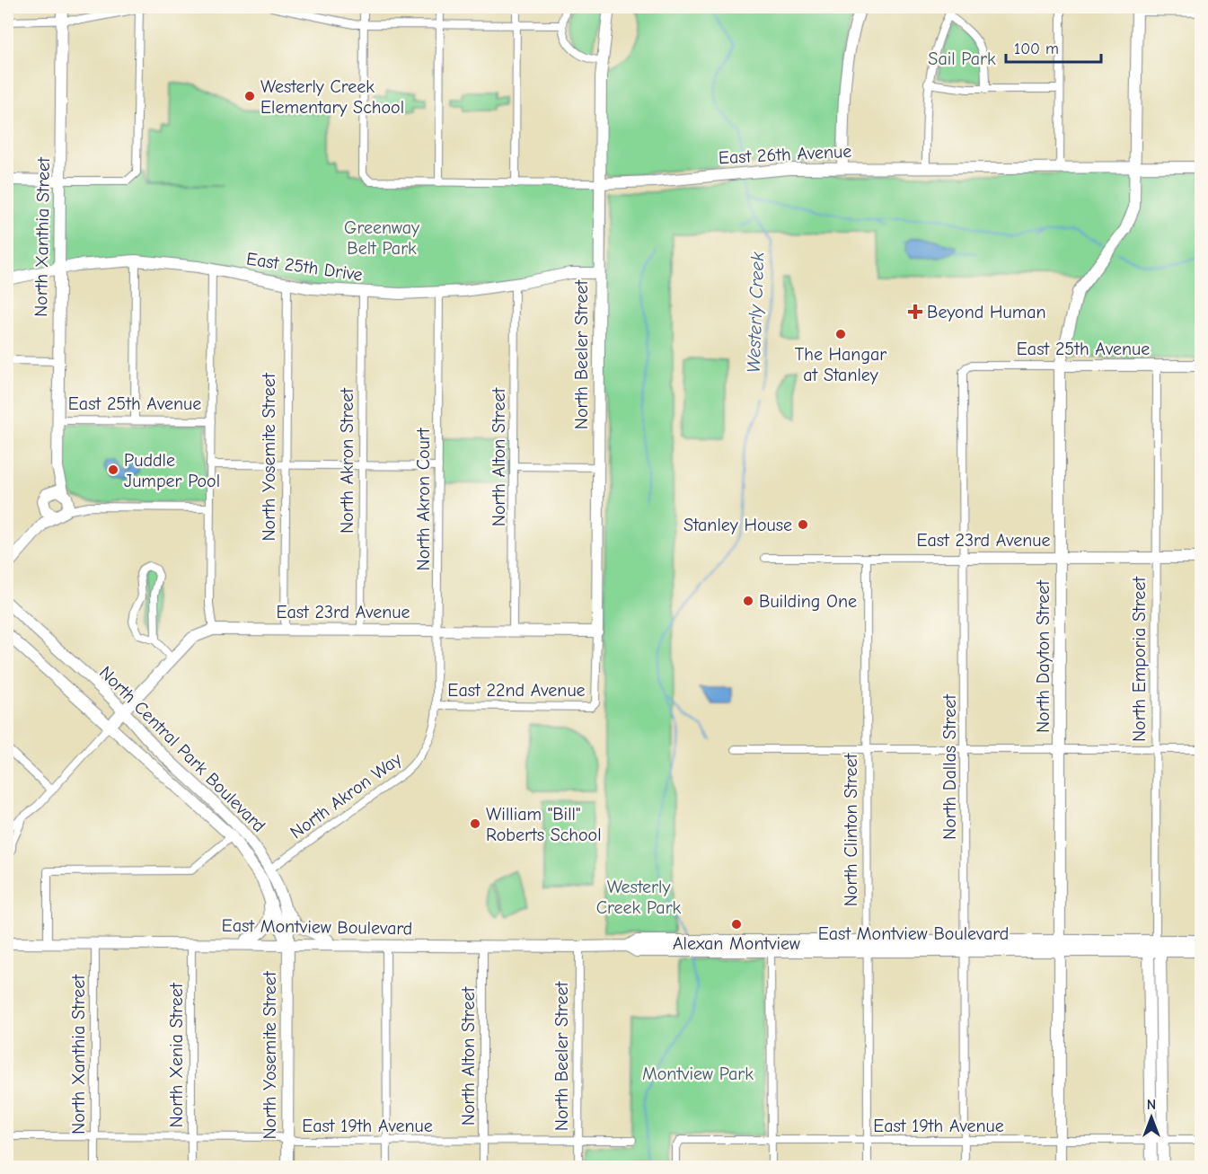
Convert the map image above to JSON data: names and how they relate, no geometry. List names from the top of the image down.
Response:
{
  "streets": {
    "street": [
      "East 26th Avenue",
      "North Xanthia Street",
      "East 25th Drive",
      "East 25th Avenue",
      "North Beeler Street",
      "North Yosemite Street",
      "North Alton Street",
      "North Akron Street",
      "North Akron Court",
      "East 23rd Avenue",
      "North Dayton Street",
      "North Emporia Street",
      "East 22nd Avenue",
      "North Central Park Boulevard",
      "North Dallas Street",
      "North Akron Way",
      "North Clinton Street",
      "East Montview Boulevard",
      "North Xenia Street",
      "East 19th Avenue"
    ]
  },
  "crossings": [
    ["East 26th Avenue", "North Beeler Street"],
    ["East 26th Avenue", "North Dayton Street"],
    ["North Xanthia Street", "East 25th Drive"],
    ["North Xanthia Street", "East 25th Avenue"],
    ["North Xanthia Street", "East Montview Boulevard"],
    ["North Xanthia Street", "East 19th Avenue"],
    ["East 25th Drive", "North Beeler Street"],
    ["East 25th Drive", "North Yosemite Street"],
    ["East 25th Drive", "North Alton Street"],
    ["East 25th Drive", "North Akron Street"],
    ["East 25th Drive", "North Akron Court"],
    ["East 25th Avenue", "North Dayton Street"],
    ["East 25th Avenue", "North Emporia Street"],
    ["East 25th Avenue", "North Dallas Street"],
    ["North Beeler Street", "East 23rd Avenue"],
    ["North Beeler Street", "East 22nd Avenue"],
    ["North Beeler Street", "East Montview Boulevard"],
    ["North Beeler Street", "East 19th Avenue"],
    ["North Yosemite Street", "East 23rd Avenue"],
    ["North Yosemite Street", "North Central Park Boulevard"],
    ["North Yosemite Street", "East Montview Boulevard"],
    ["North Yosemite Street", "East 19th Avenue"],
    ["North Alton Street", "East 23rd Avenue"],
    ["North Alton Street", "East Montview Boulevard"],
    ["North Alton Street", "East 19th Avenue"],
    ["North Akron Street", "East 23rd Avenue"],
    ["North Akron Court", "East 23rd Avenue"],
    ["North Akron Court", "East 22nd Avenue"],
    ["North Akron Court", "North Akron Way"],
    ["East 23rd Avenue", "North Dayton Street"],
    ["East 23rd Avenue", "North Emporia Street"],
    ["East 23rd Avenue", "North Central Park Boulevard"],
    ["East 23rd Avenue", "North Dallas Street"],
    ["East 23rd Avenue", "North Clinton Street"],
    ["North Dayton Street", "East Montview Boulevard"],
    ["North Dayton Street", "East 19th Avenue"],
    ["North Emporia Street", "East Montview Boulevard"],
    ["East 22nd Avenue", "North Akron Way"],
    ["North Central Park Boulevard", "North Akron Way"],
    ["North Central Park Boulevard", "East Montview Boulevard"],
    ["North Dallas Street", "East Montview Boulevard"],
    ["North Dallas Street", "East 19th Avenue"],
    ["North Clinton Street", "East Montview Boulevard"],
    ["North Clinton Street", "East 19th Avenue"],
    ["East Montview Boulevard", "North Xenia Street"],
    ["North Xenia Street", "East 19th Avenue"]
  ],
  "water": ["Westerly Creek"],
  "parks": [
    "Sail Park",
    "Greenway Belt Park",
    "Westerly Creek Park",
    "Montview Park"
  ],
  "places": {
    "other": [
      "Westerly Creek Elementary School",
      "The Hangar at Stanley",
      "Puddle Jumper Pool",
      "Stanley House",
      "Building One",
      "William \"Bill\" Roberts School",
      "Alexan Montview"
    ],
    "health": ["Beyond Human"]
  },
  "scale_bar": "100 m",
  "north": "top"
}
